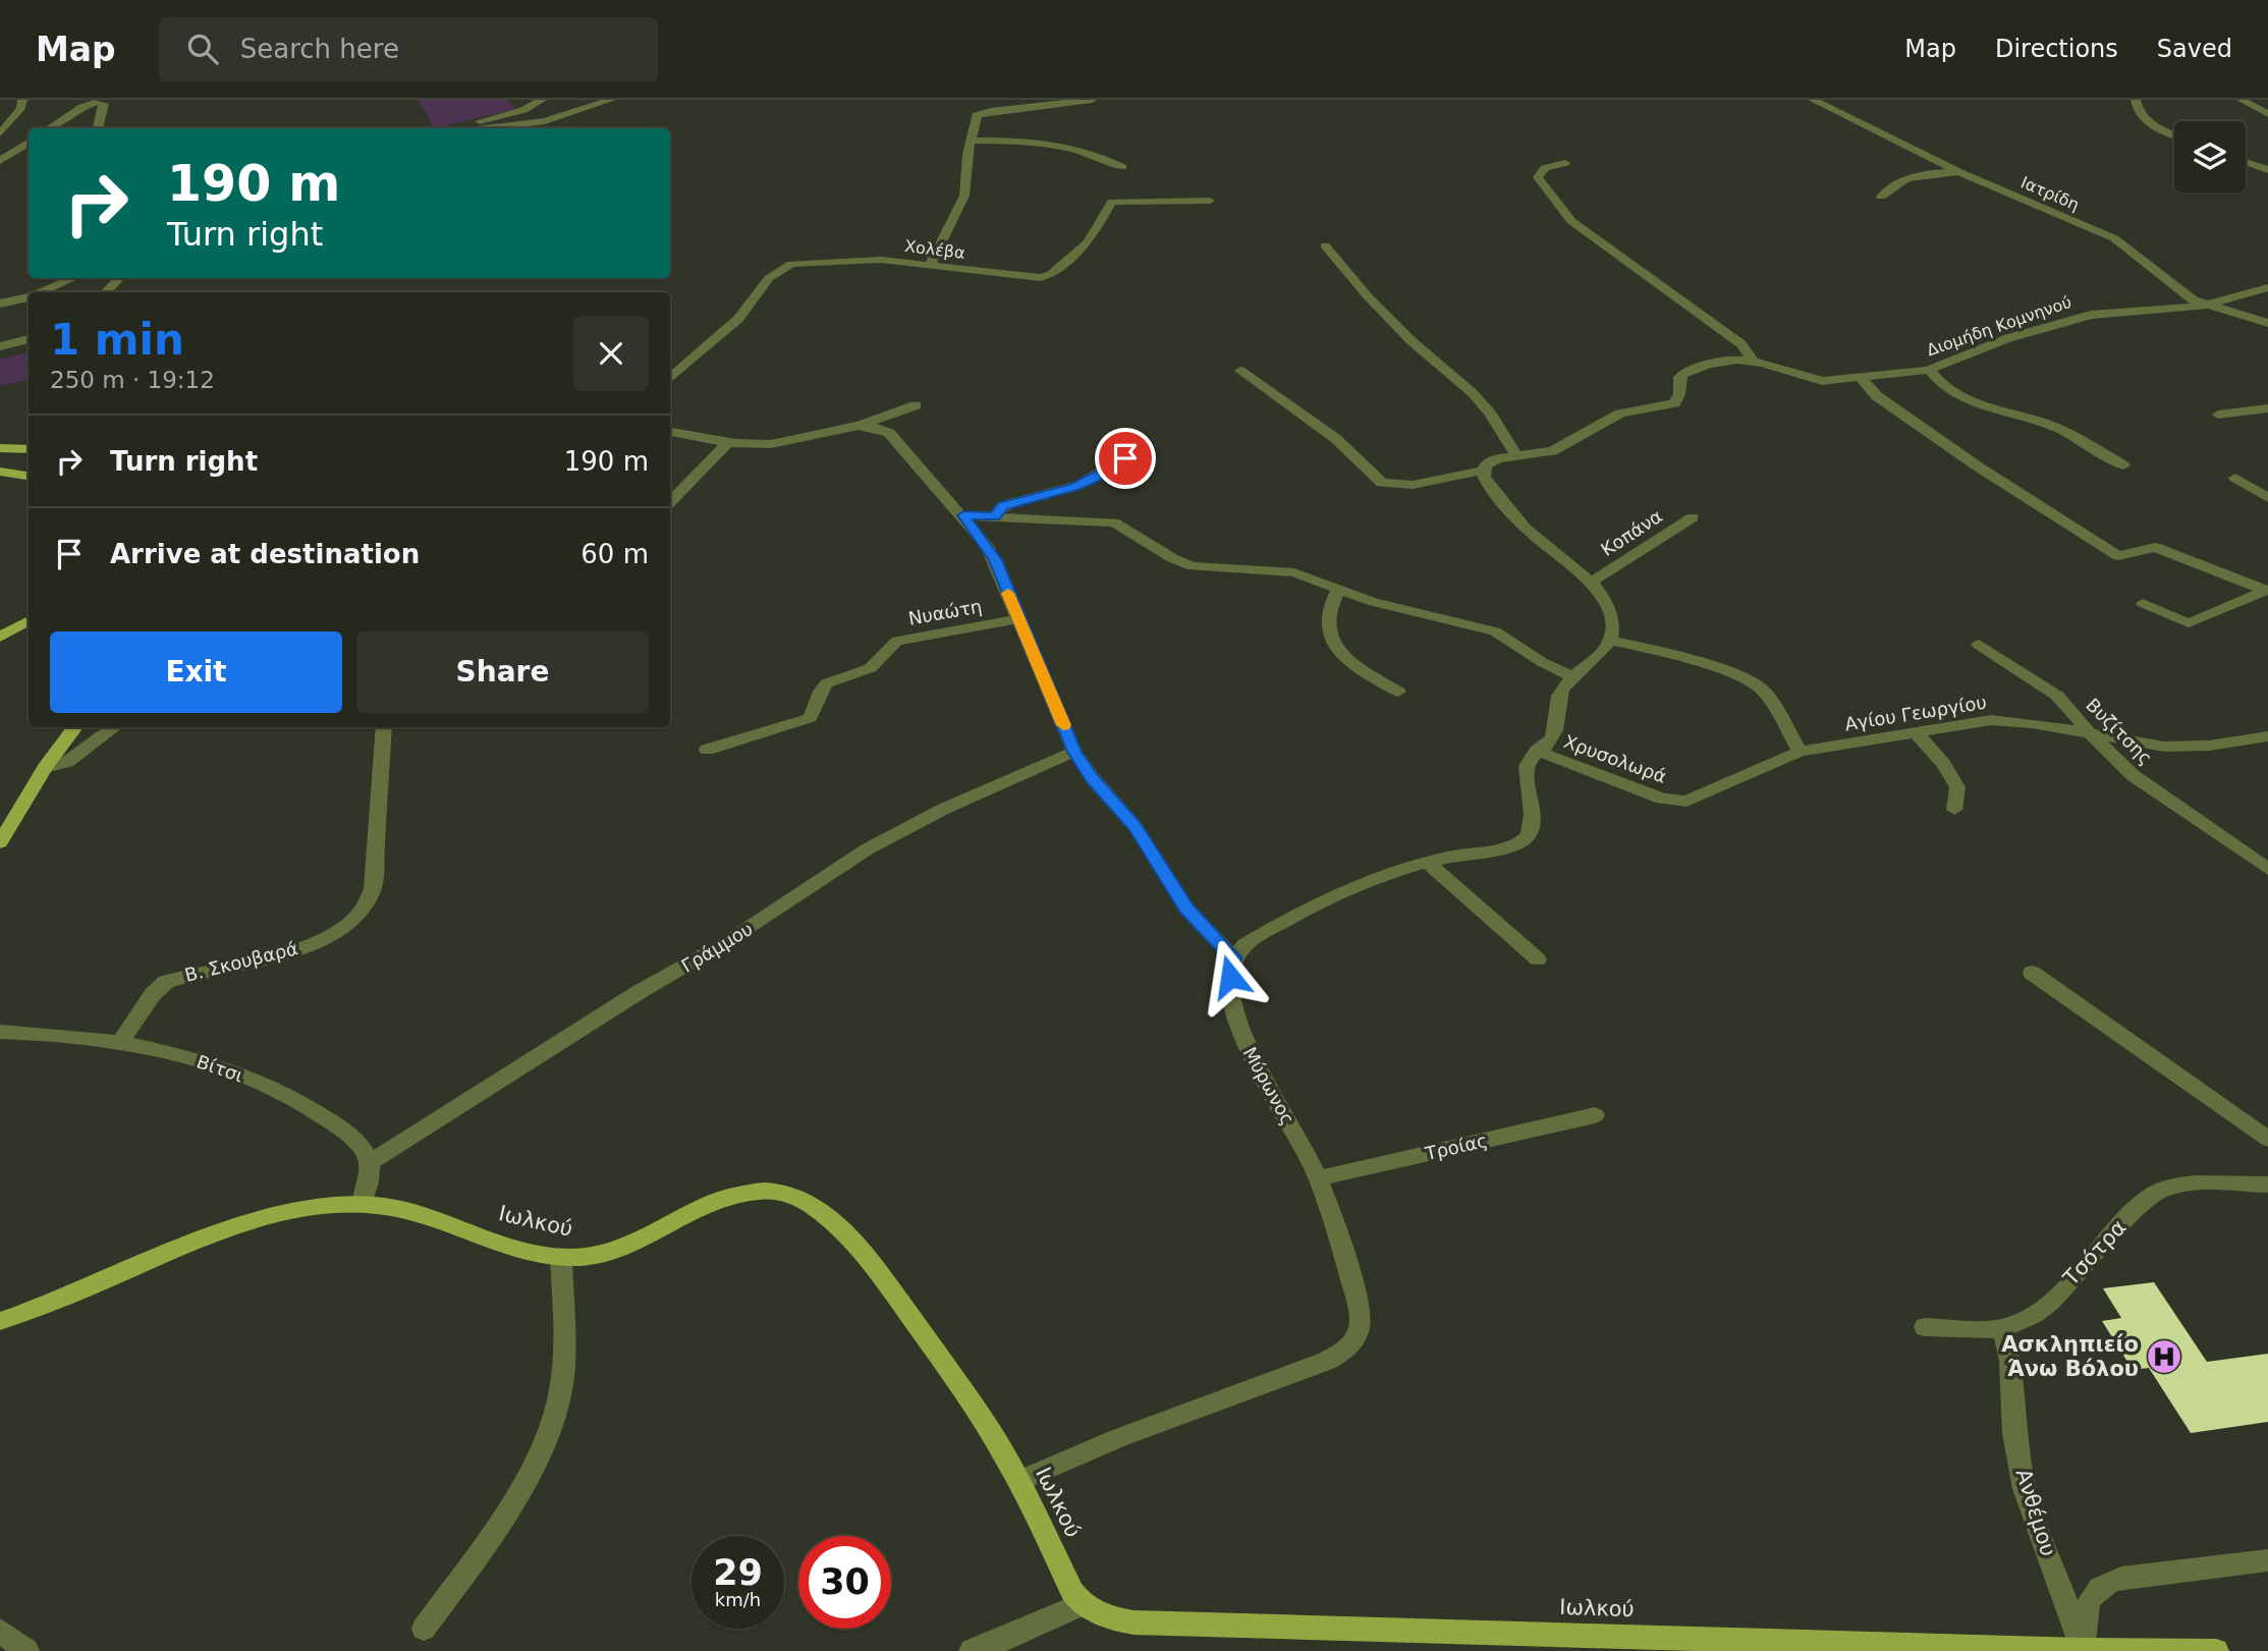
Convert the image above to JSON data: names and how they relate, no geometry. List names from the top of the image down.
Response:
{
  "streets": {
    "main road": ["Ιωλκού"],
    "street": [
      "Ιατρίδη",
      "Χολέβα",
      "Διομήδη Κομνηνού",
      "Κοπάνα",
      "Νυαώτη",
      "Αγίου Γεωργίου",
      "Βυζίτσης",
      "Χρυσολωρά",
      "Γράμμου",
      "Β. Σκουβαρά",
      "Βίτσι",
      "Μύρωνος",
      "Τροίας",
      "Τσότρα",
      "Ανθέμου"
    ]
  },
  "crossings": [
    ["Ιατρίδη", "Διομήδη Κομνηνού"],
    ["Αγίου Γεωργίου", "Βυζίτσης"],
    ["Αγίου Γεωργίου", "Χρυσολωρά"],
    ["Γράμμου", "Βίτσι"],
    ["Β. Σκουβαρά", "Βίτσι"],
    ["Μύρωνος", "Τροίας"],
    ["Μύρωνος", "Ιωλκού"],
    ["Ιωλκού", "Ανθέμου"],
    ["Τσότρα", "Ανθέμου"]
  ],
  "places": {
    "hospital": ["Ασκληπιείο Άνω Βόλου"]
  },
  "page": {
    "header": "Map",
    "search": "Search here",
    "nav": ["Map", "Directions", "Saved"],
    "turn": ["190 m", "Turn right"],
    "heading": ["1 min", "250 m · 19:12"],
    "list": [
      {
        "name": "Turn right",
        "value": "190 m"
      },
      {
        "name": "Arrive at destination",
        "value": "60 m"
      }
    ],
    "buttons": ["Exit", "Share"],
    "speed": "29 km/h",
    "limit": "30"
  }
}
